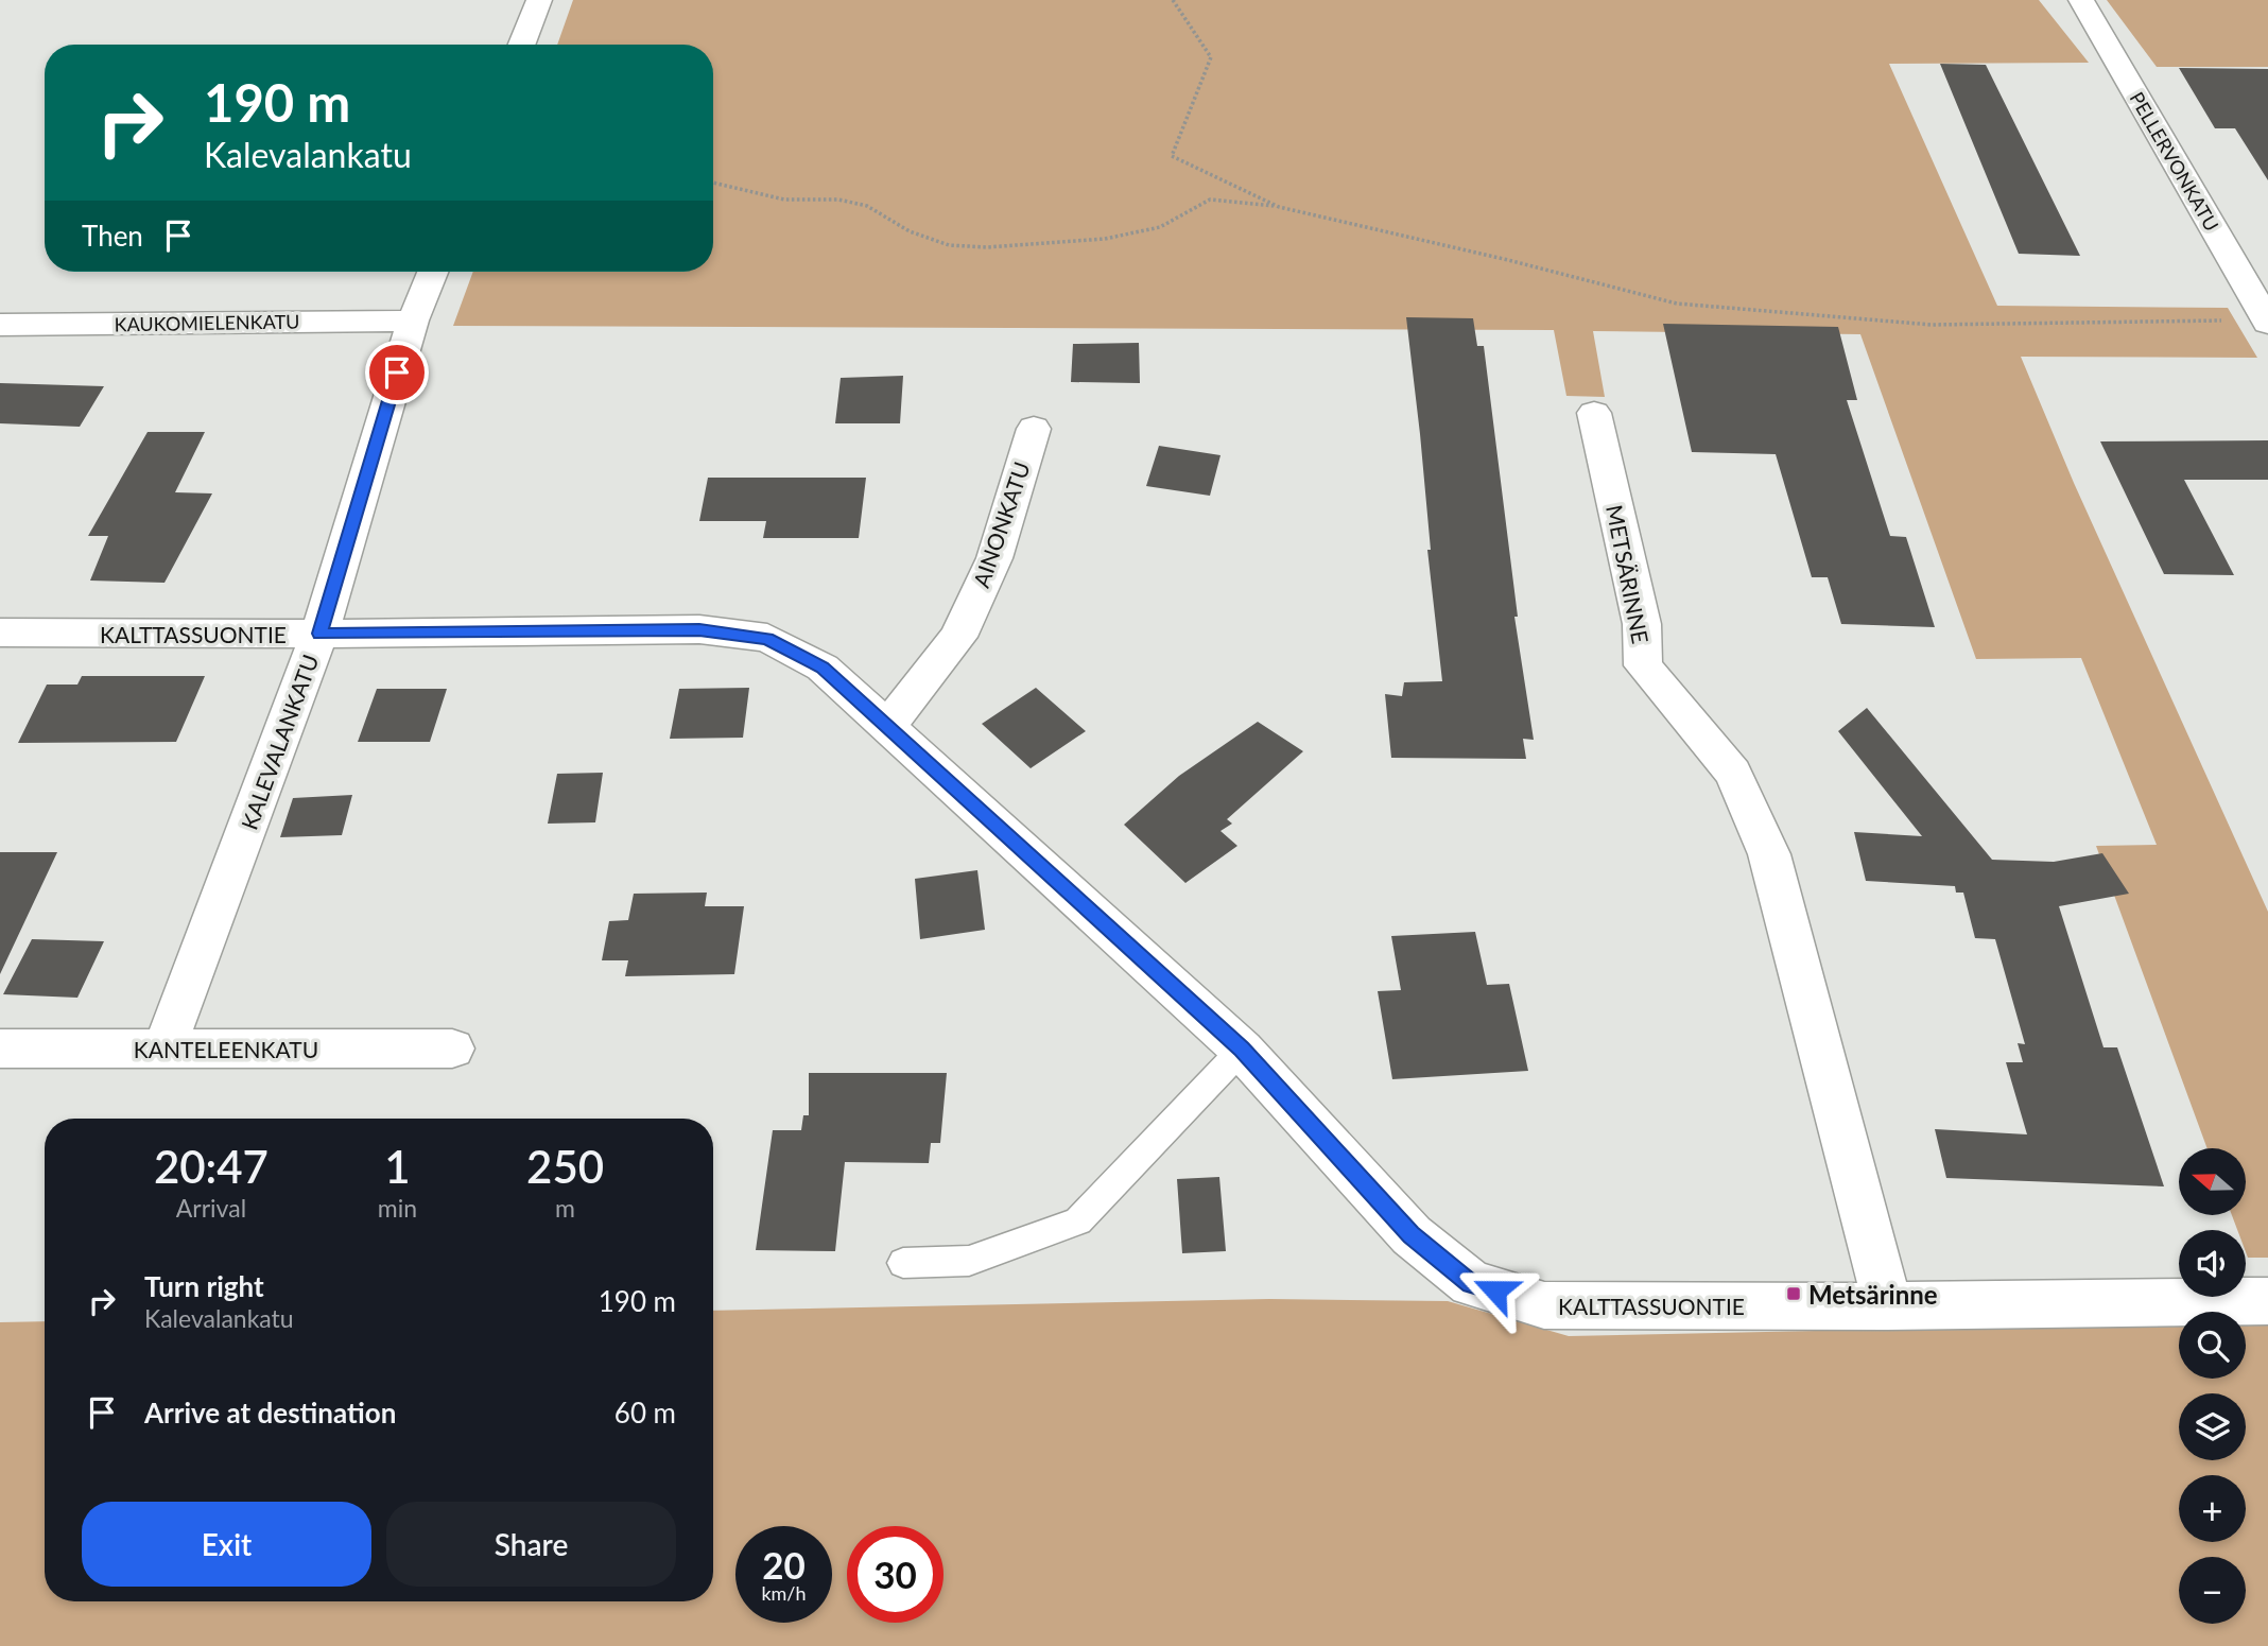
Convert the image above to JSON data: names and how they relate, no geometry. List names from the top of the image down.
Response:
{
  "streets": {
    "street": [
      "PELLERVONKATU",
      "KAUKOMIELENKATU",
      "AINONKATU",
      "METSÄRINNE",
      "KALTTASSUONTIE",
      "KALEVALANKATU",
      "KANTELEENKATU"
    ]
  },
  "crossings": [
    ["KAUKOMIELENKATU", "KALEVALANKATU"],
    ["AINONKATU", "KALTTASSUONTIE"],
    ["METSÄRINNE", "KALTTASSUONTIE"],
    ["KALTTASSUONTIE", "KALEVALANKATU"],
    ["KALEVALANKATU", "KANTELEENKATU"]
  ],
  "places": {
    "transit": ["Metsärinne"]
  },
  "north": "left",
  "page": {
    "turn": ["190 m", "Kalevalankatu"],
    "then": "Then",
    "eta": [
      "20:47",
      "Arrival",
      "1",
      "min",
      "250",
      "m"
    ],
    "map_buttons": ["+", "−"],
    "list": [
      {
        "name": "Turn right",
        "note": "Kalevalankatu",
        "value": "190 m"
      },
      {
        "name": "Arrive at destination",
        "value": "60 m"
      }
    ],
    "buttons": ["Exit", "Share"],
    "speed": "20 km/h",
    "limit": "30"
  }
}
